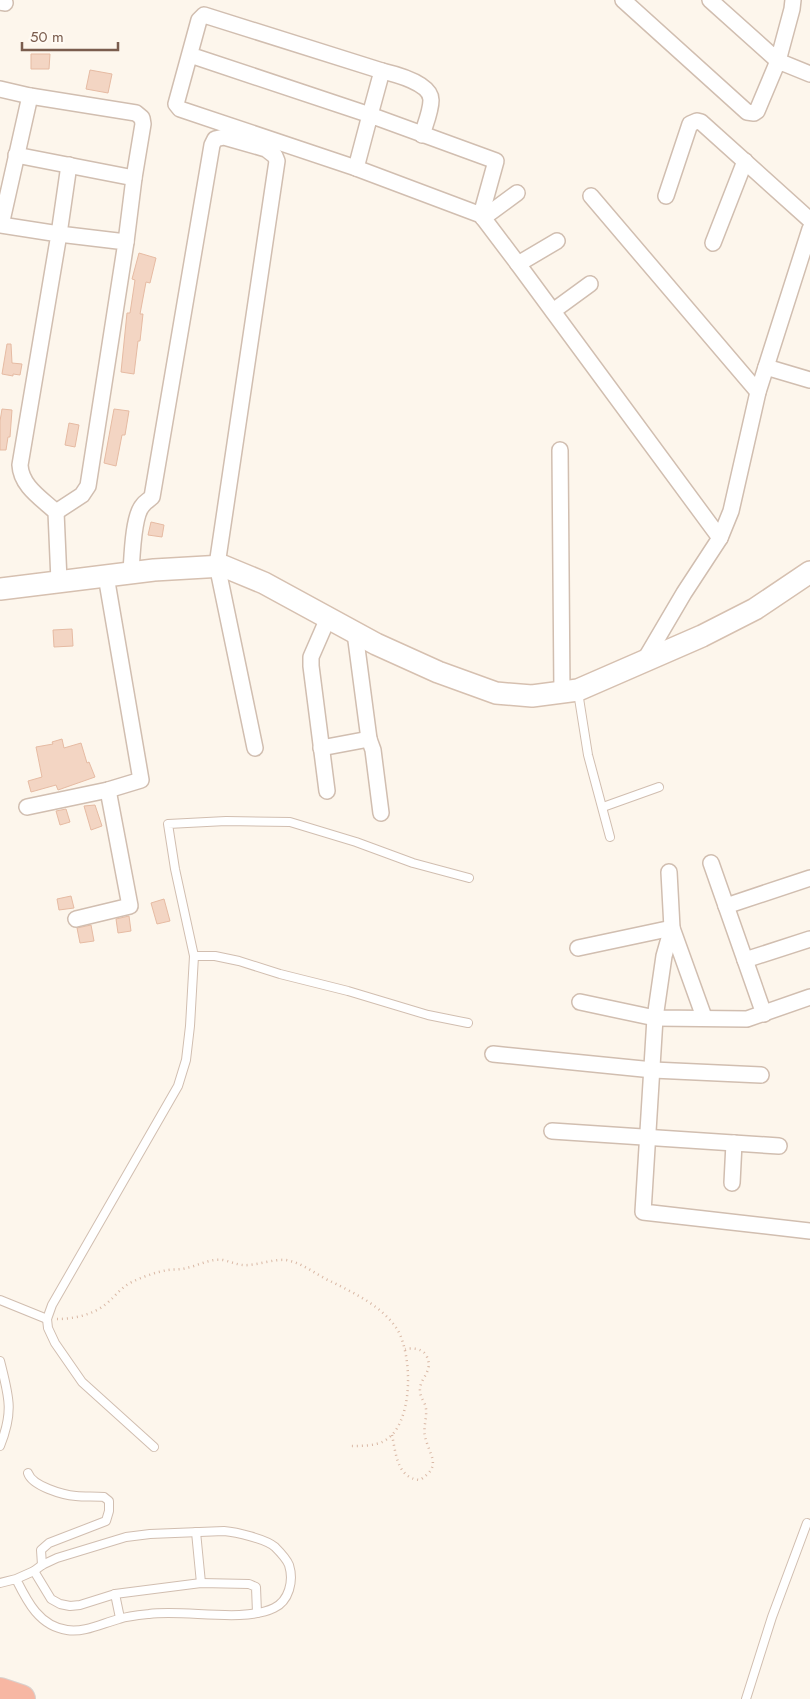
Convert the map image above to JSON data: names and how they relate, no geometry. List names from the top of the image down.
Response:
{
  "scale_bar": "50 m"
}
